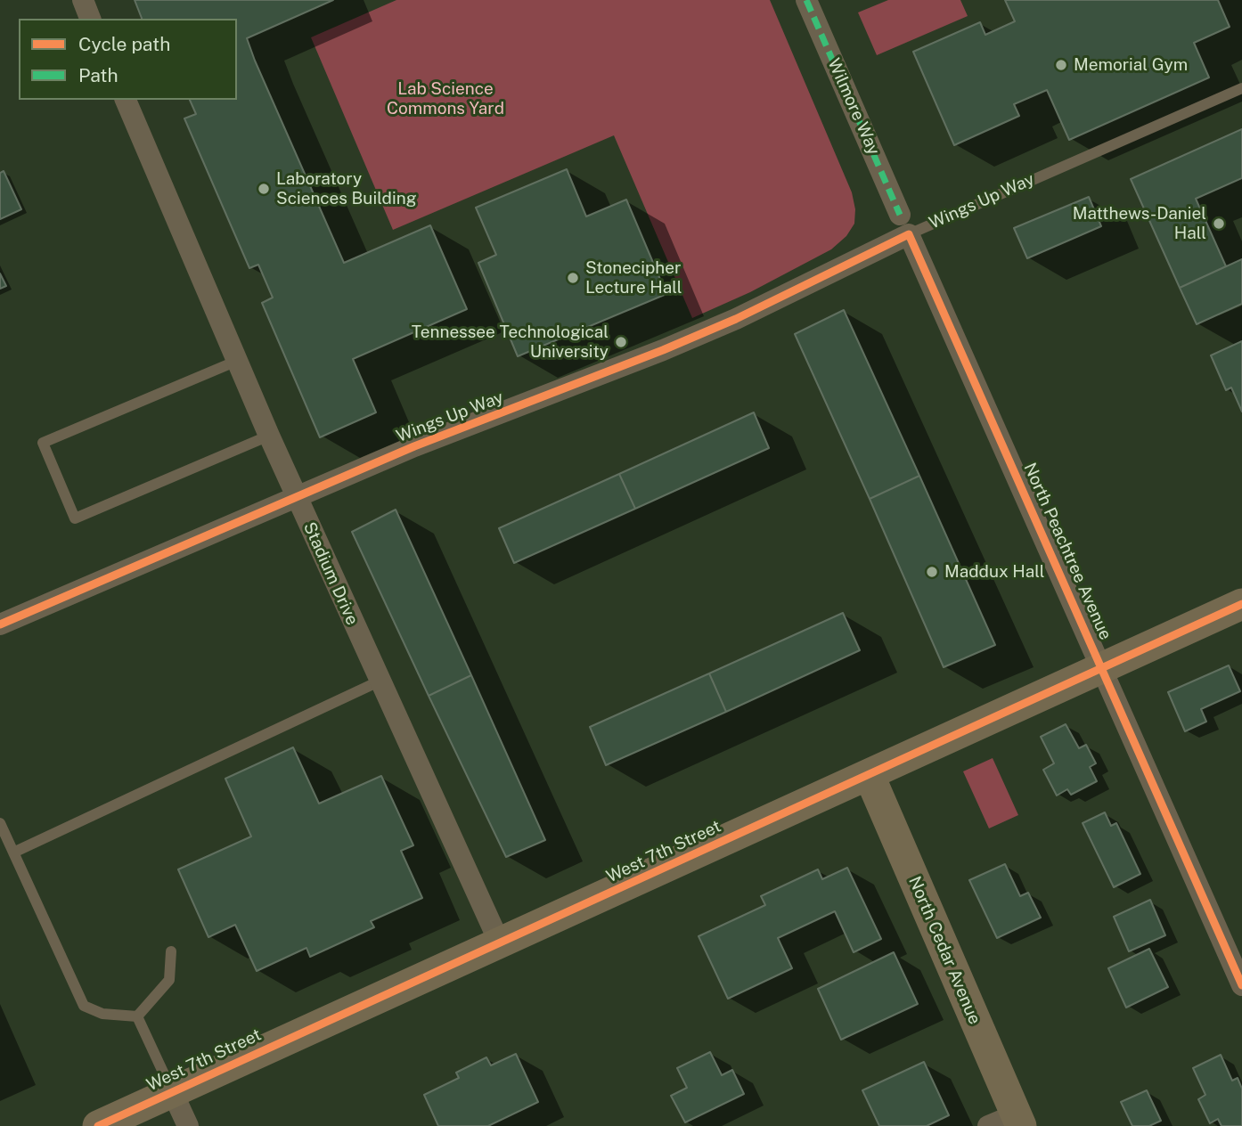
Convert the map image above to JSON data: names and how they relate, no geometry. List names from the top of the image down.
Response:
{
  "streets": {
    "street": [
      "Wilmore Way",
      "Wings Up Way",
      "North Peachtree Avenue",
      "Stadium Drive",
      "West 7th Street",
      "North Cedar Avenue"
    ]
  },
  "crossings": [
    ["Wilmore Way", "Wings Up Way"],
    ["Wilmore Way", "North Peachtree Avenue"],
    ["Wings Up Way", "North Peachtree Avenue"],
    ["Wings Up Way", "Stadium Drive"],
    ["North Peachtree Avenue", "West 7th Street"],
    ["Stadium Drive", "West 7th Street"],
    ["West 7th Street", "North Cedar Avenue"]
  ],
  "parks": ["Lab Science Commons Yard"],
  "places": [
    "Memorial Gym",
    "Laboratory Sciences Building",
    "Matthews-Daniel Hall",
    "Stonecipher Lecture Hall",
    "Tennessee Technological University",
    "Maddux Hall"
  ],
  "legend": ["Cycle path", "Path"]
}
